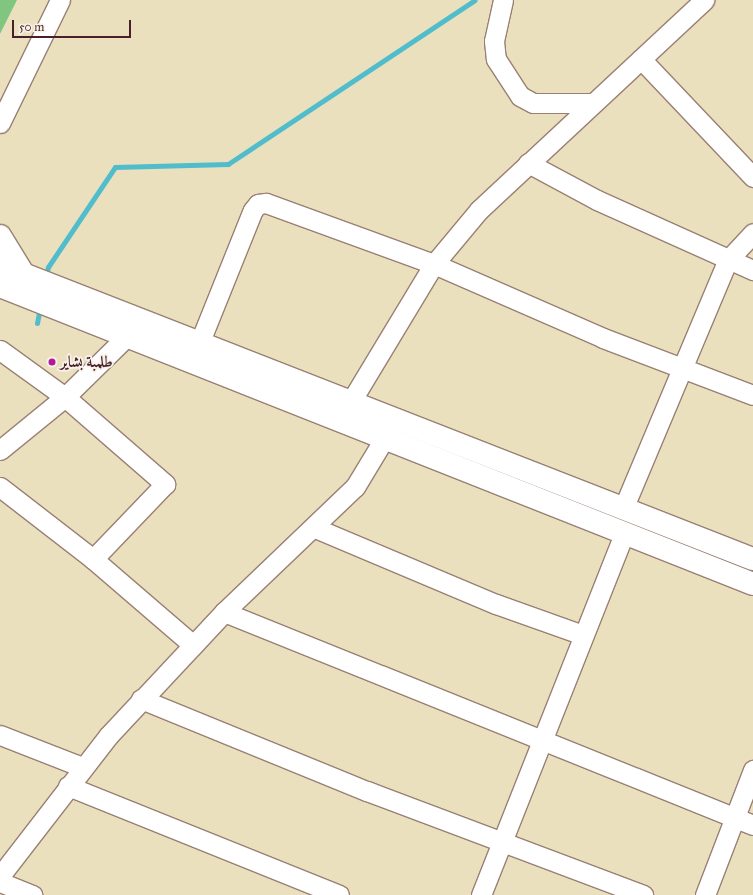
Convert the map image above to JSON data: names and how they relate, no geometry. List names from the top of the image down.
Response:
{
  "places": ["طلمبة بشاير"],
  "scale_bar": "50 m"
}
